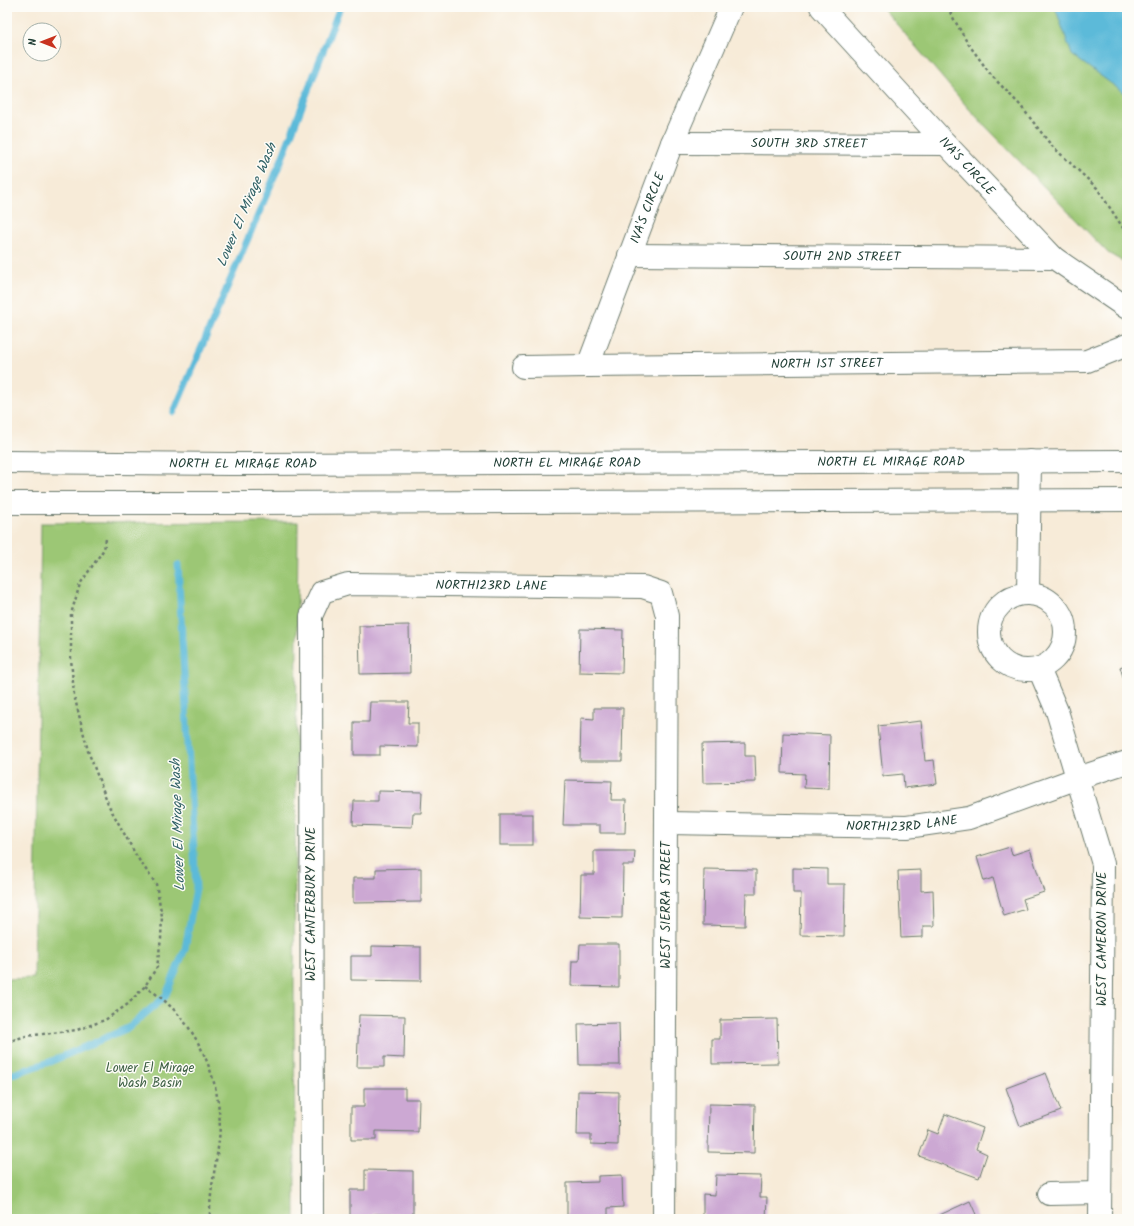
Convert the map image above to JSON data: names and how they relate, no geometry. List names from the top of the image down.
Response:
{
  "streets": {
    "street": [
      "SOUTH 3RD STREET",
      "IVA'S CIRCLE",
      "SOUTH 2ND STREET",
      "NORTH 1ST STREET",
      "NORTH EL MIRAGE ROAD",
      "NORTH123RD LANE",
      "WEST CANTERBURY DRIVE",
      "WEST SIERRA STREET",
      "WEST CAMERON DRIVE"
    ]
  },
  "crossings": [
    ["SOUTH 3RD STREET", "IVA'S CIRCLE"],
    ["IVA'S CIRCLE", "SOUTH 2ND STREET"],
    ["IVA'S CIRCLE", "NORTH 1ST STREET"],
    ["NORTH123RD LANE", "WEST CANTERBURY DRIVE"],
    ["NORTH123RD LANE", "WEST SIERRA STREET"],
    ["NORTH123RD LANE", "WEST CAMERON DRIVE"]
  ],
  "water": ["Lower El Mirage Wash"],
  "parks": ["Lower El Mirage Wash Basin"],
  "north": "left"
}
